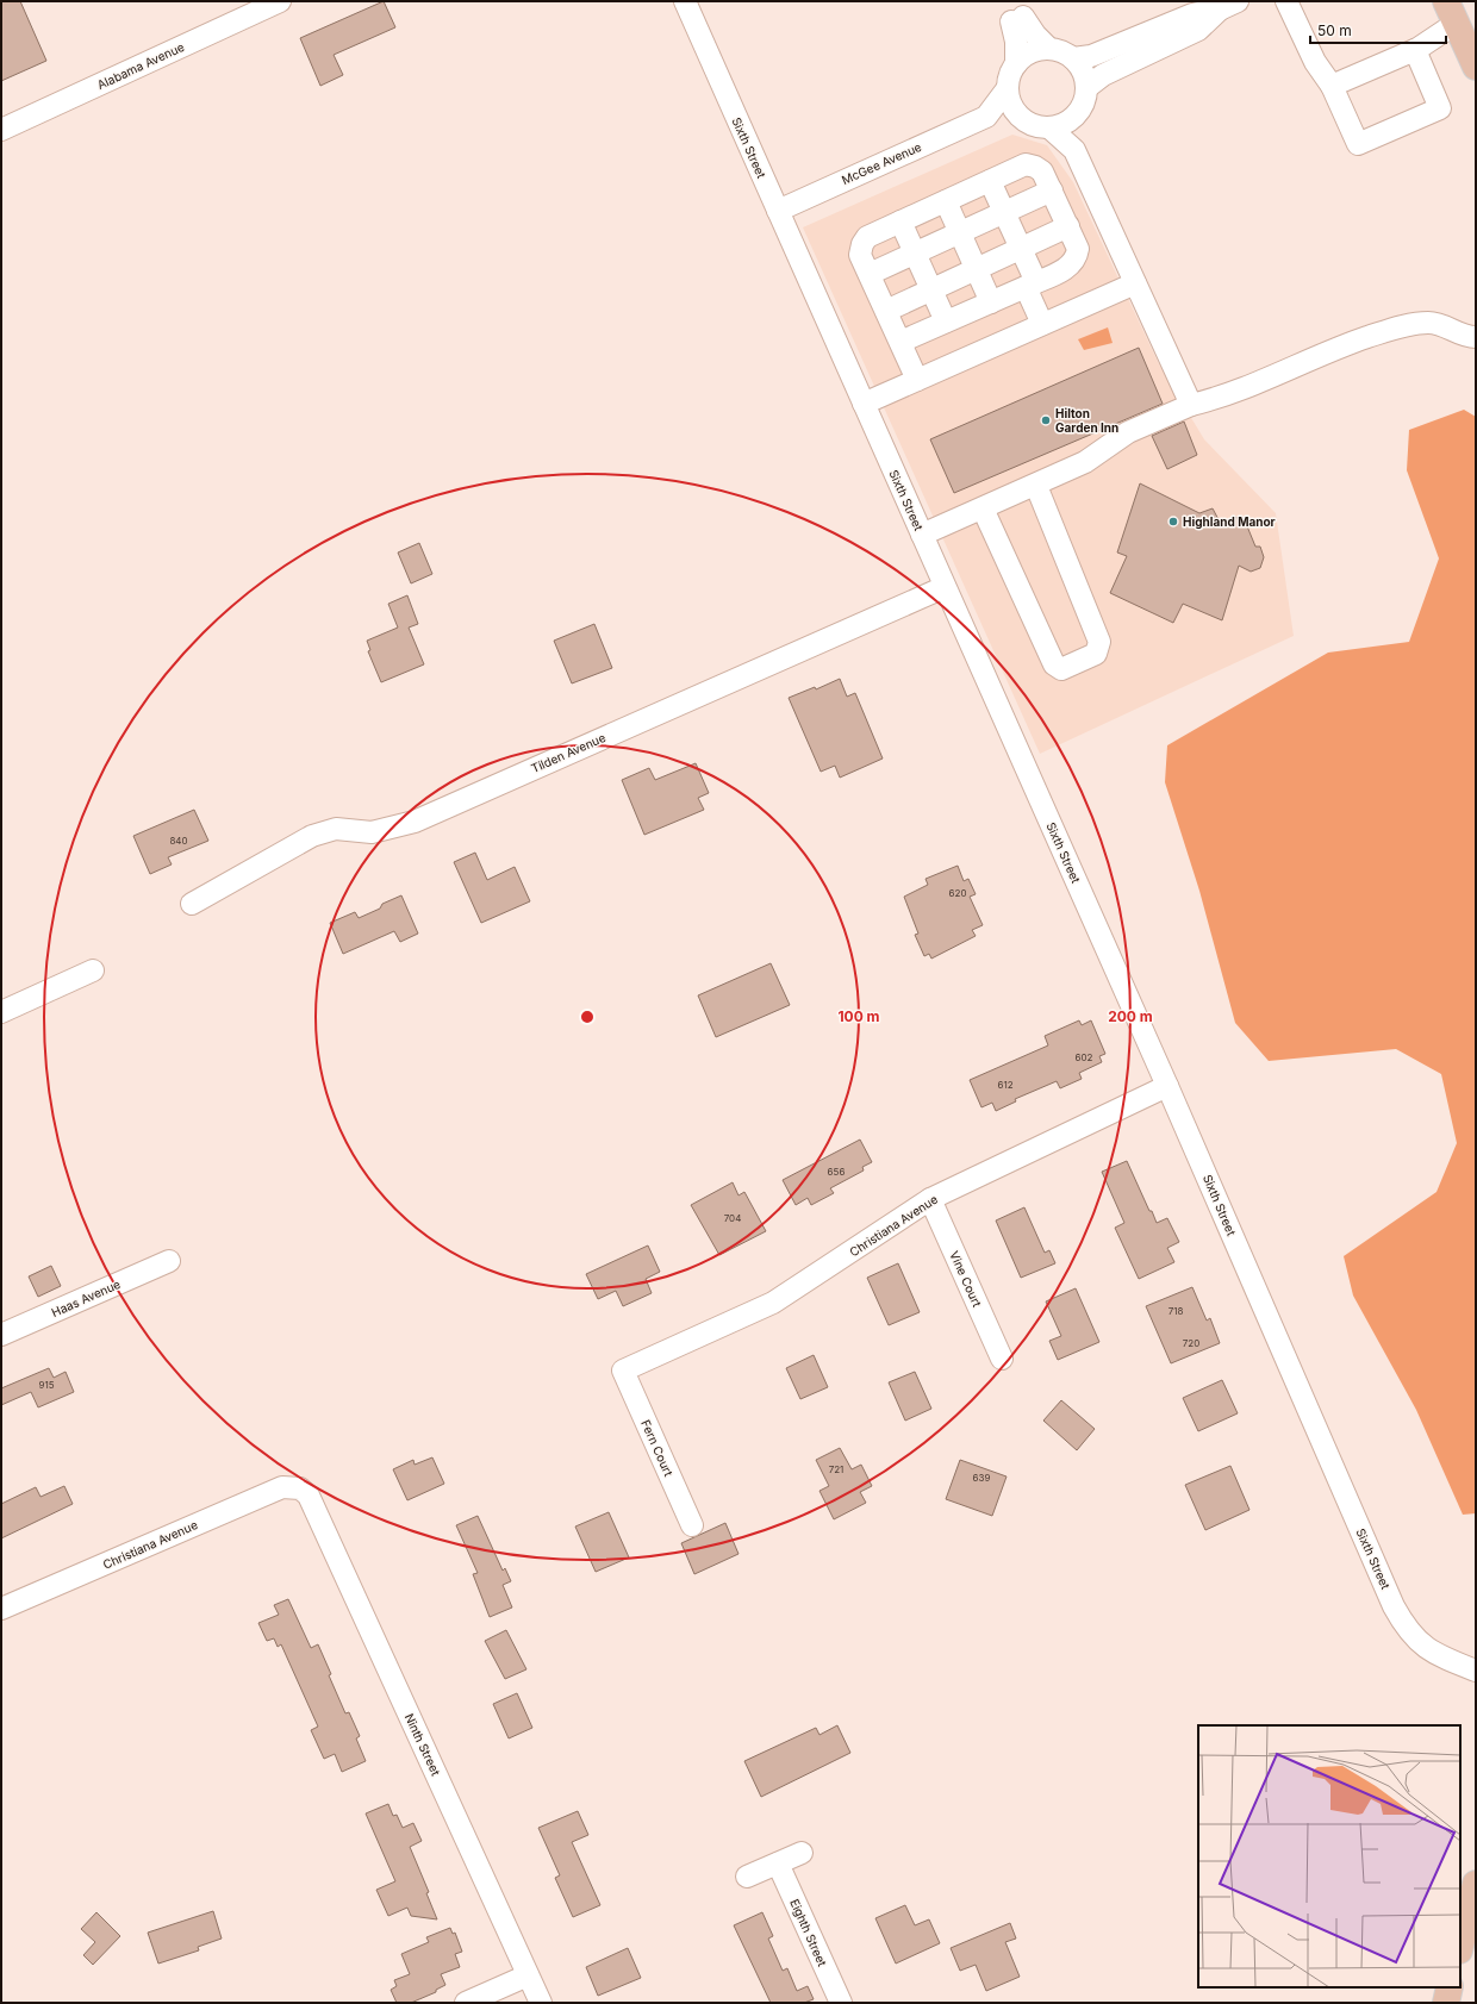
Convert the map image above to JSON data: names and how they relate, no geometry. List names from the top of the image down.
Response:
{
  "streets": {
    "street": [
      "Alabama Avenue",
      "Sixth Street",
      "McGee Avenue",
      "Tilden Avenue",
      "Christiana Avenue",
      "Vine Court",
      "Haas Avenue",
      "Fern Court",
      "Ninth Street",
      "Eighth Street"
    ]
  },
  "crossings": [
    ["Sixth Street", "McGee Avenue"],
    ["Sixth Street", "Tilden Avenue"],
    ["Sixth Street", "Christiana Avenue"],
    ["Christiana Avenue", "Vine Court"],
    ["Christiana Avenue", "Fern Court"],
    ["Christiana Avenue", "Ninth Street"]
  ],
  "places": ["Hilton Garden Inn", "Highland Manor"],
  "house_numbers": [
    "840",
    "620",
    "602",
    "612",
    "656",
    "704",
    "718",
    "720",
    "915",
    "721",
    "639"
  ],
  "scale_bar": "50 m",
  "rings": ["100 m", "200 m"]
}
